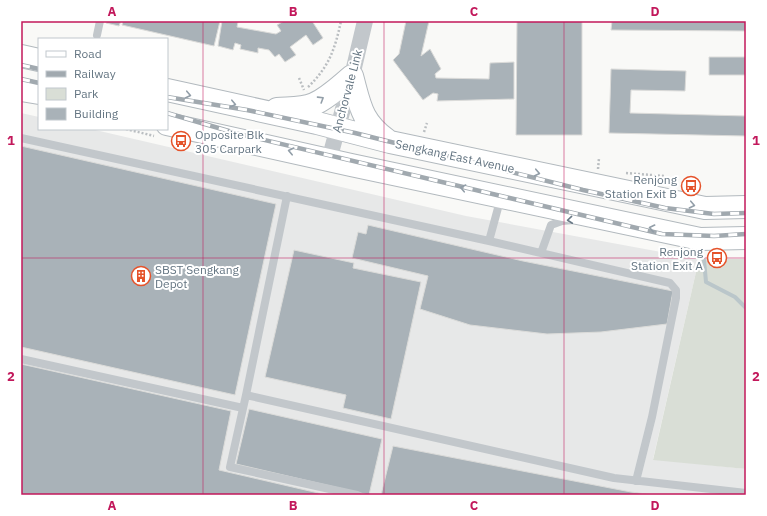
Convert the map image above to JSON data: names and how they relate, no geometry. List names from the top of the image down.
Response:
{
  "streets": {
    "main road": ["Sengkang East Avenue"],
    "street": ["Anchorvale Link"]
  },
  "crossings": [
    ["Anchorvale Link", "Sengkang East Avenue"]
  ],
  "places": {
    "bus stop": ["Opposite Blk 305 Carpark", "Renjong Station Exit B", "Renjong Station Exit A"],
    "building": ["SBST Sengkang Depot"]
  },
  "legend": [
    "Road",
    "Railway",
    "Park",
    "Building"
  ],
  "grid": {
    "columns": [
      "A",
      "B",
      "C",
      "D"
    ],
    "rows": ["1", "2"]
  }
}
